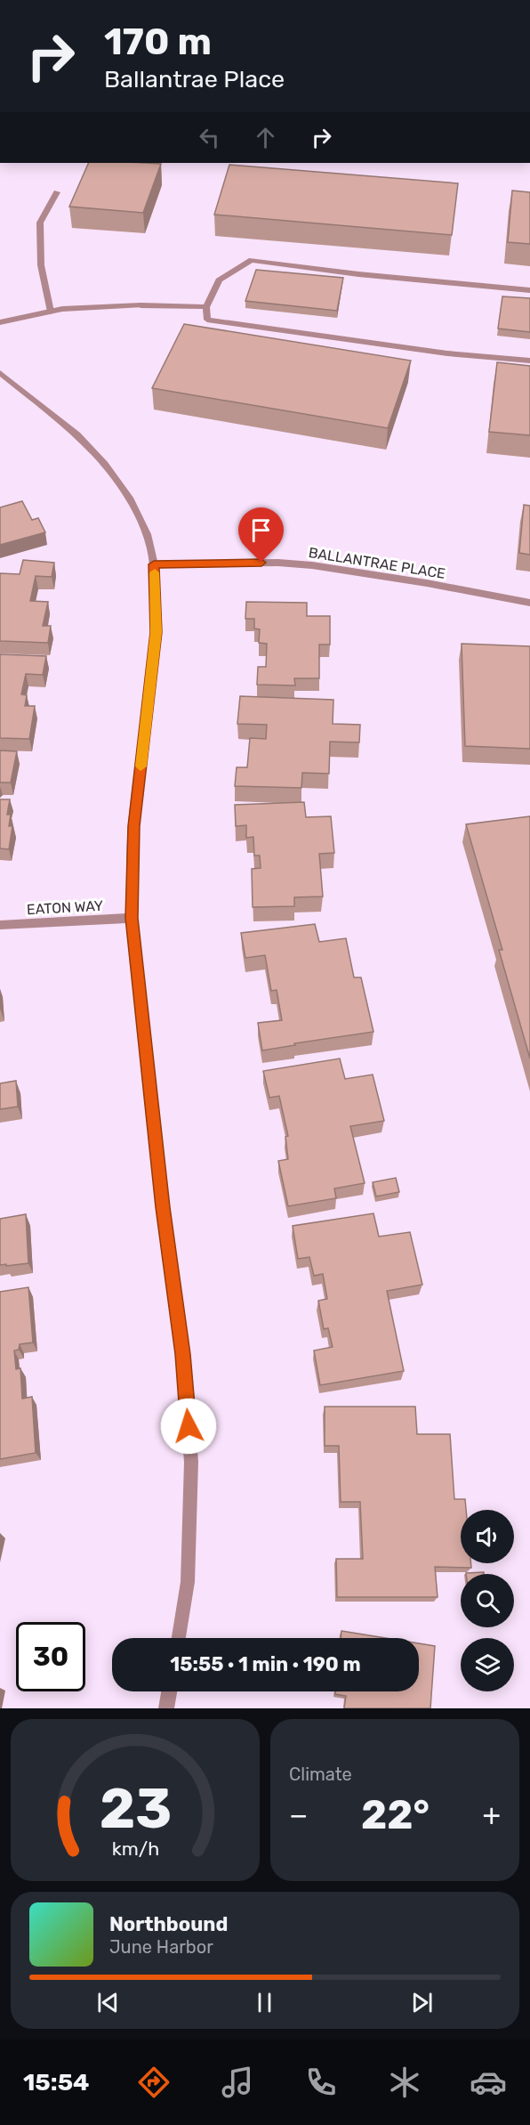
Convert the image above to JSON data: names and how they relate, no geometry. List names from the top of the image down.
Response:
{
  "streets": {
    "street": ["BALLANTRAE PLACE", "EATON WAY"]
  },
  "page": {
    "turn": ["170 m", "Ballantrae Place"],
    "limit": "30",
    "trip": "15:55 · 1 min · 190 m",
    "tile": "Climate",
    "heat": ["−", "22°", "+"],
    "song": ["Northbound", "June Harbor"],
    "tabs": "15:54",
    "gauge": ["23", "km/h"]
  }
}
